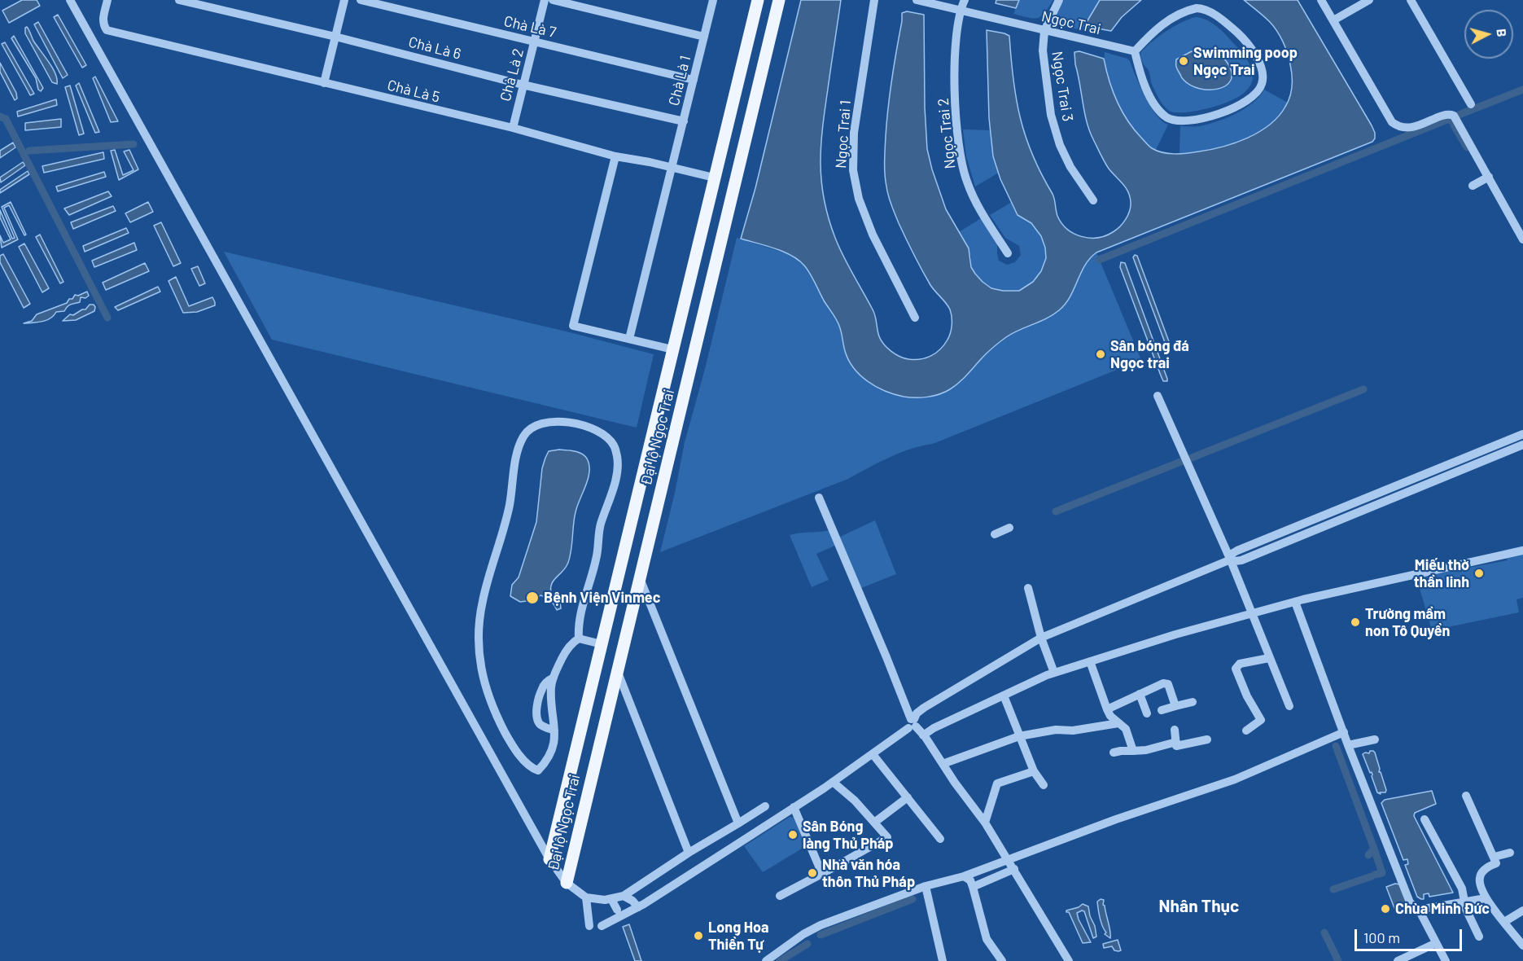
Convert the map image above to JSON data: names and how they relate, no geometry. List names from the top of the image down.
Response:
{
  "streets": {
    "main road": ["Đại lộ Ngọc Trai"],
    "street": [
      "Ngọc Trai",
      "Chà Là 7",
      "Chà Là 6",
      "Chà Là 2",
      "Chà Là 1",
      "Ngọc Trai 3",
      "Chà Là 5",
      "Ngọc Trai 2",
      "Ngọc Trai 1"
    ]
  },
  "crossings": [
    ["Ngọc Trai", "Ngọc Trai 3"],
    ["Ngọc Trai", "Ngọc Trai 2"],
    ["Chà Là 7", "Chà Là 2"],
    ["Chà Là 7", "Chà Là 1"],
    ["Chà Là 6", "Chà Là 2"],
    ["Chà Là 6", "Chà Là 1"],
    ["Chà Là 2", "Chà Là 5"],
    ["Chà Là 1", "Chà Là 5"],
    ["Chà Là 5", "Đại lộ Ngọc Trai"]
  ],
  "districts": ["Nhân Thục"],
  "places": [
    "Swimming poop Ngọc Trai",
    "Sân bóng đá Ngọc trai",
    "Miếu thờ thần linh",
    "Bệnh Viện Vinmec",
    "Trường mầm non Tô Quyền",
    "Sân Bóng làng Thủ Pháp",
    "Nhà văn hóa thôn Thủ Pháp",
    "Chùa Minh Đức",
    "Long Hoa Thiền Tự"
  ],
  "scale_bar": "100 m",
  "north": "right"
}
